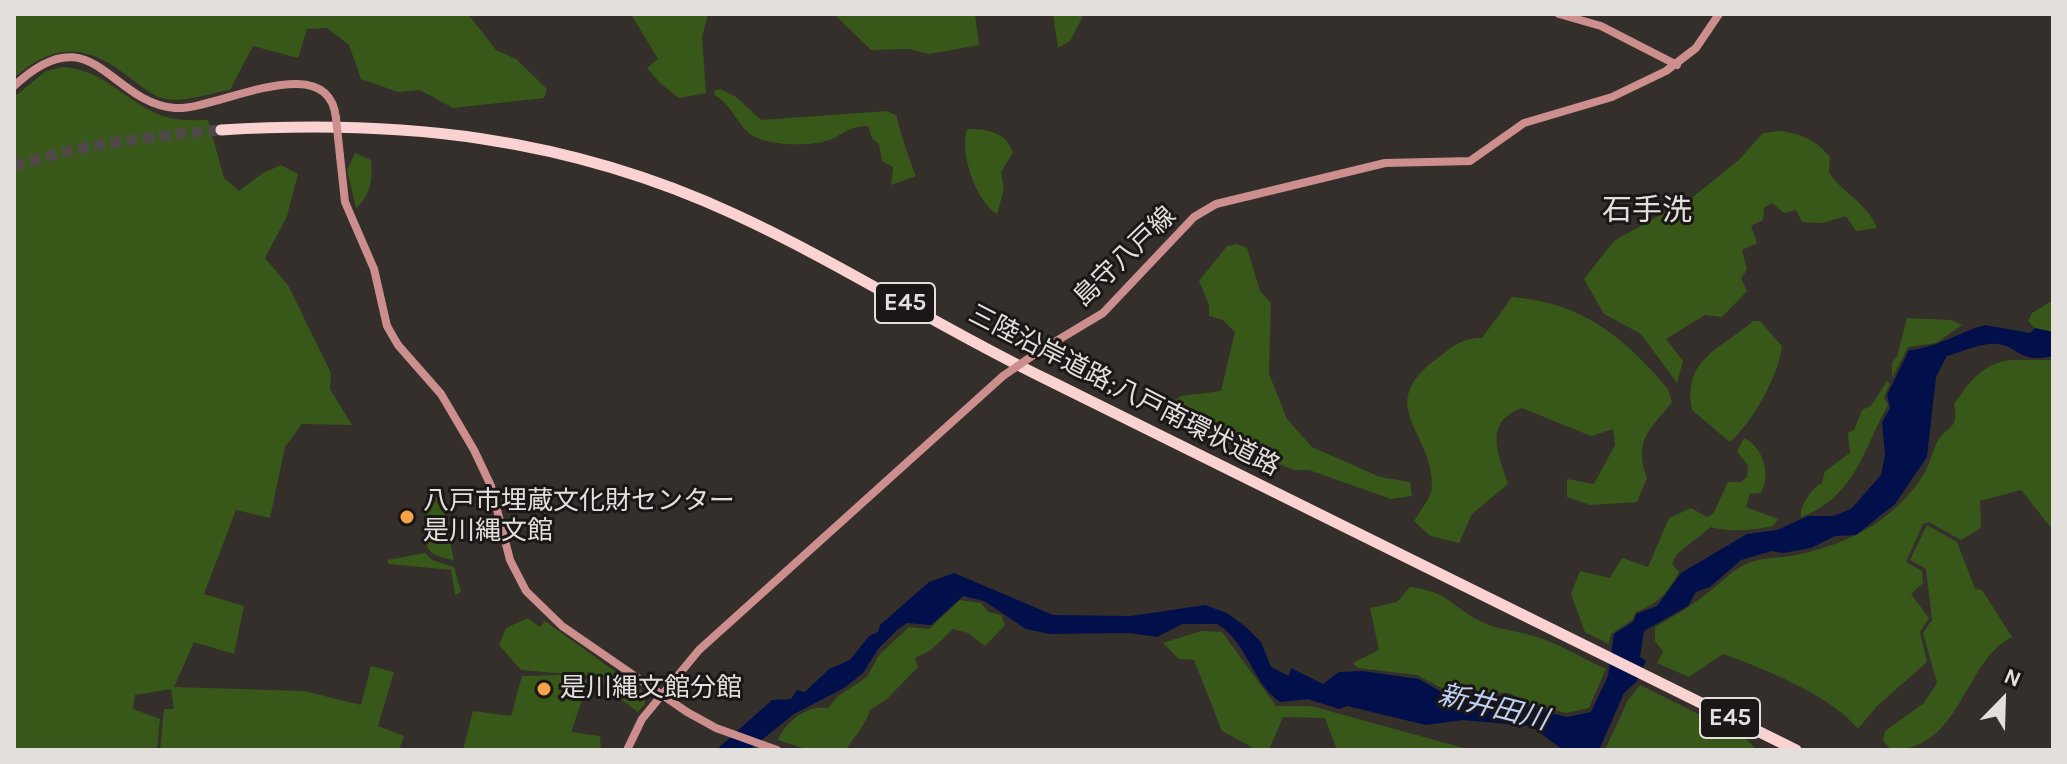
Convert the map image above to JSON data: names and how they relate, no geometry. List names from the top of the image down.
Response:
{
  "streets": {
    "highway": ["E45", "三陸沿岸道路;八戸南環状道路"],
    "main road": ["島守八戸線"]
  },
  "districts": ["石手洗"],
  "water": ["新井田川"],
  "places": ["八戸市埋蔵文化財センター 是川縄文館", "是川縄文館分館"],
  "north": "top right"
}
